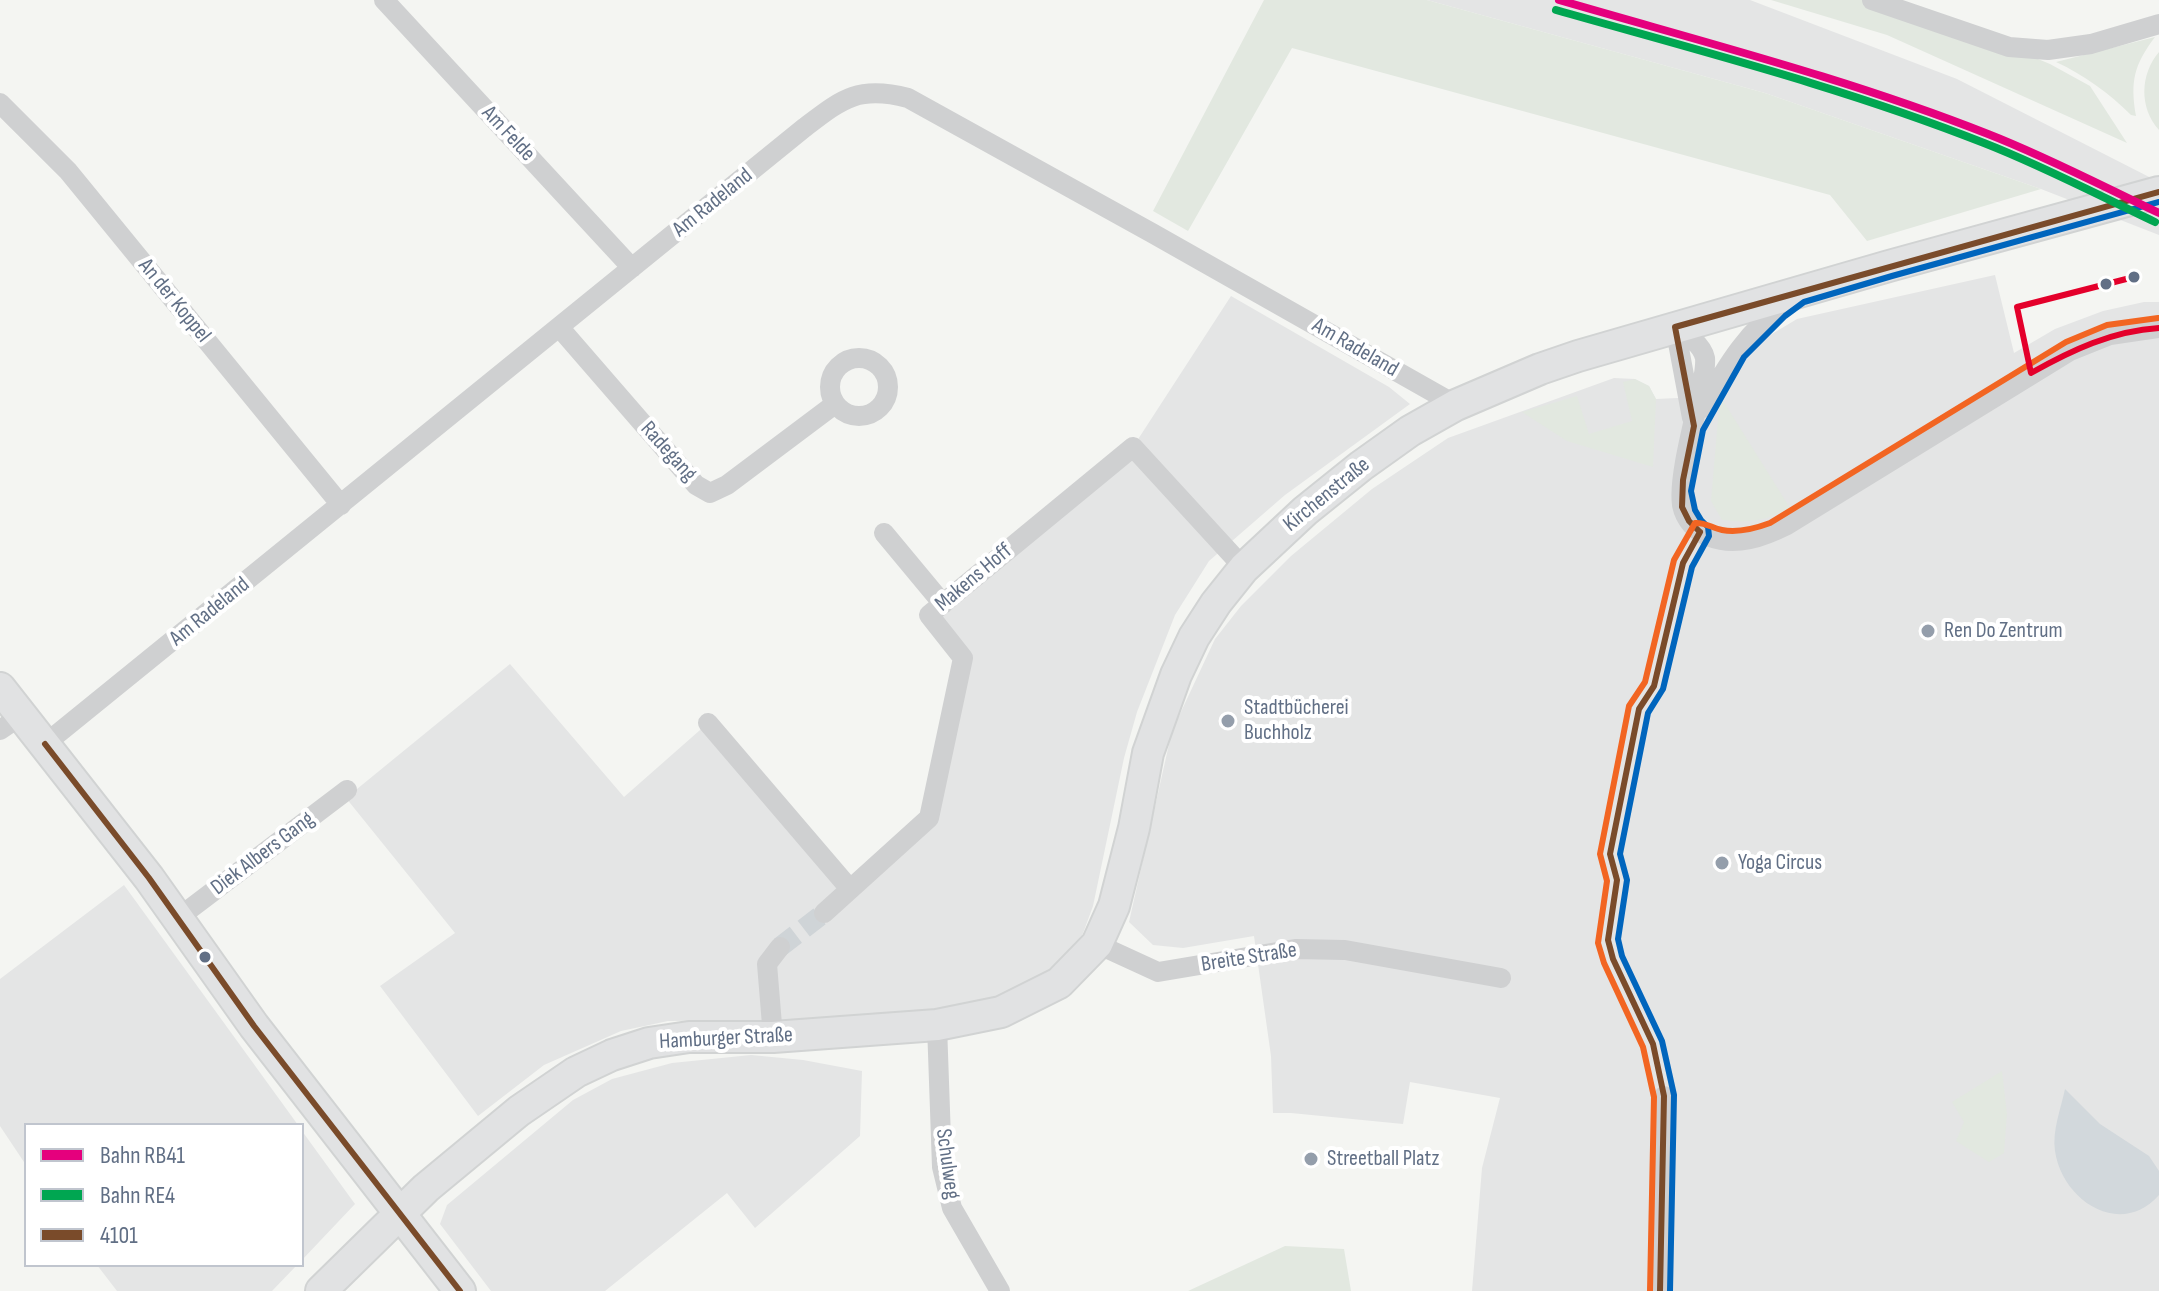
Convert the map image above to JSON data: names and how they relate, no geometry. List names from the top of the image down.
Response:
{
  "streets": {
    "main road": ["Kirchenstraße", "Hamburger Straße"],
    "street": [
      "Am Felde",
      "Am Radeland",
      "An der Koppel",
      "Radegang",
      "Makens Hoff",
      "Diek Albers Gang",
      "Breite Straße",
      "Schulweg"
    ]
  },
  "crossings": [
    ["Am Felde", "Am Radeland"],
    ["Am Radeland", "An der Koppel"],
    ["Am Radeland", "Radegang"],
    ["Am Radeland", "Kirchenstraße"],
    ["Kirchenstraße", "Makens Hoff"],
    ["Kirchenstraße", "Breite Straße"],
    ["Kirchenstraße", "Hamburger Straße"],
    ["Breite Straße", "Hamburger Straße"],
    ["Hamburger Straße", "Schulweg"]
  ],
  "places": [
    "Ren Do Zentrum",
    "Stadtbücherei Buchholz",
    "Yoga Circus",
    "Streetball Platz"
  ],
  "lines": ["rail line RB41", "rail line RE4", "transit line 4101"],
  "legend": ["Bahn RB41", "Bahn RE4", "4101"]
}
